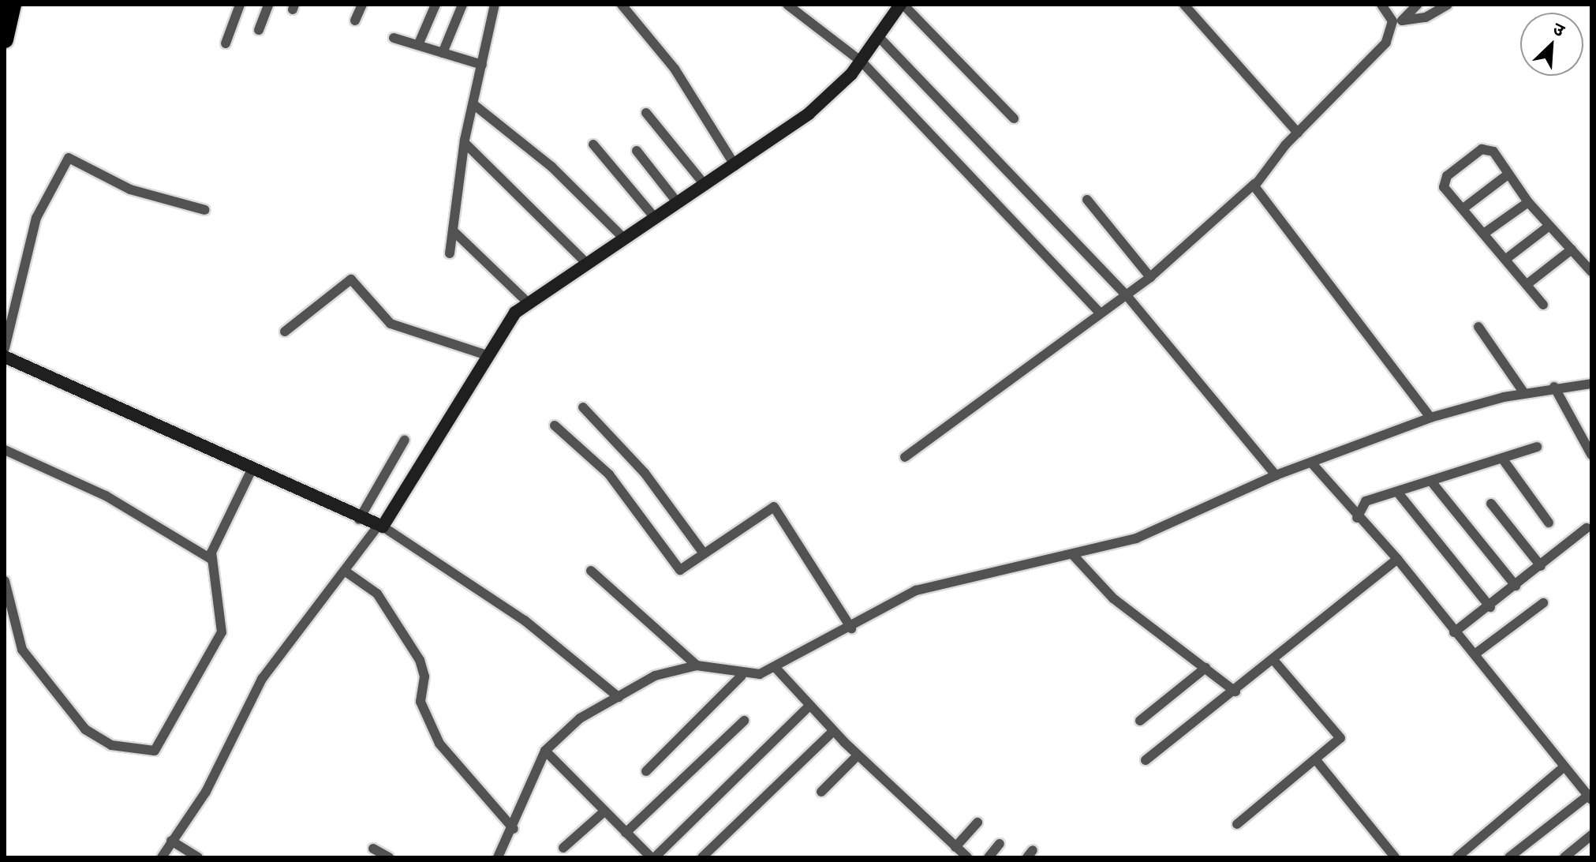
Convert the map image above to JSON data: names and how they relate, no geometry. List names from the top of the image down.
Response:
{
  "north": "top right"
}
